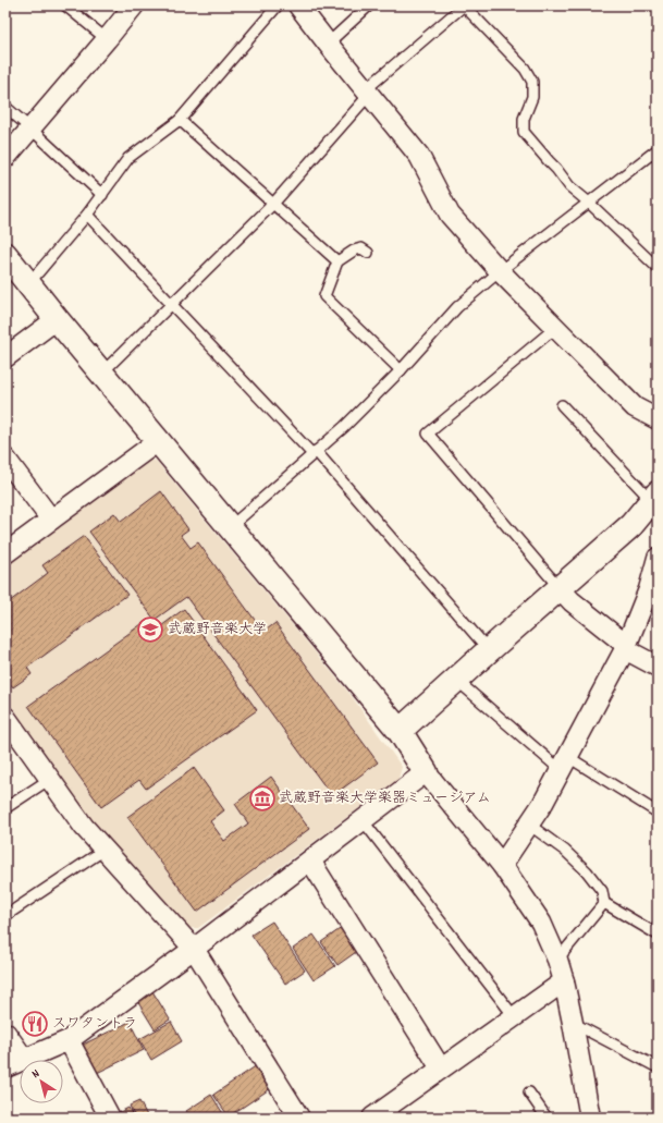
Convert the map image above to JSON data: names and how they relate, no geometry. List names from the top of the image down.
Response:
{
  "places": {
    "school or university": ["武蔵野音楽大学"],
    "museum": ["武蔵野音楽大学楽器ミュージアム"],
    "restaurant": ["スワタントラ"]
  },
  "north": "top left"
}
